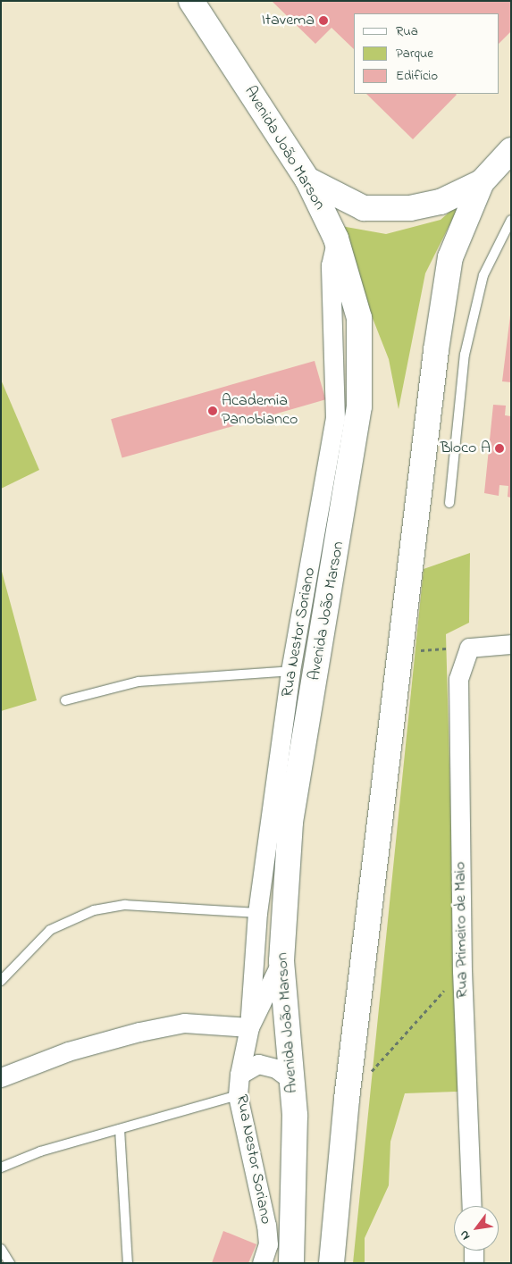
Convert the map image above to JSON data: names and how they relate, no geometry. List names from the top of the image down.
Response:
{
  "streets": {
    "main road": ["Avenida João Marson"],
    "street": ["Rua Nestor Soriano", "Rua Primeiro de Maio"]
  },
  "crossings": [
    ["Avenida João Marson", "Rua Nestor Soriano"]
  ],
  "places": ["Itavema", "Academia Panobianco", "Bloco A"],
  "legend": ["Rua", "Parque", "Edifício"],
  "north": "bottom left"
}
